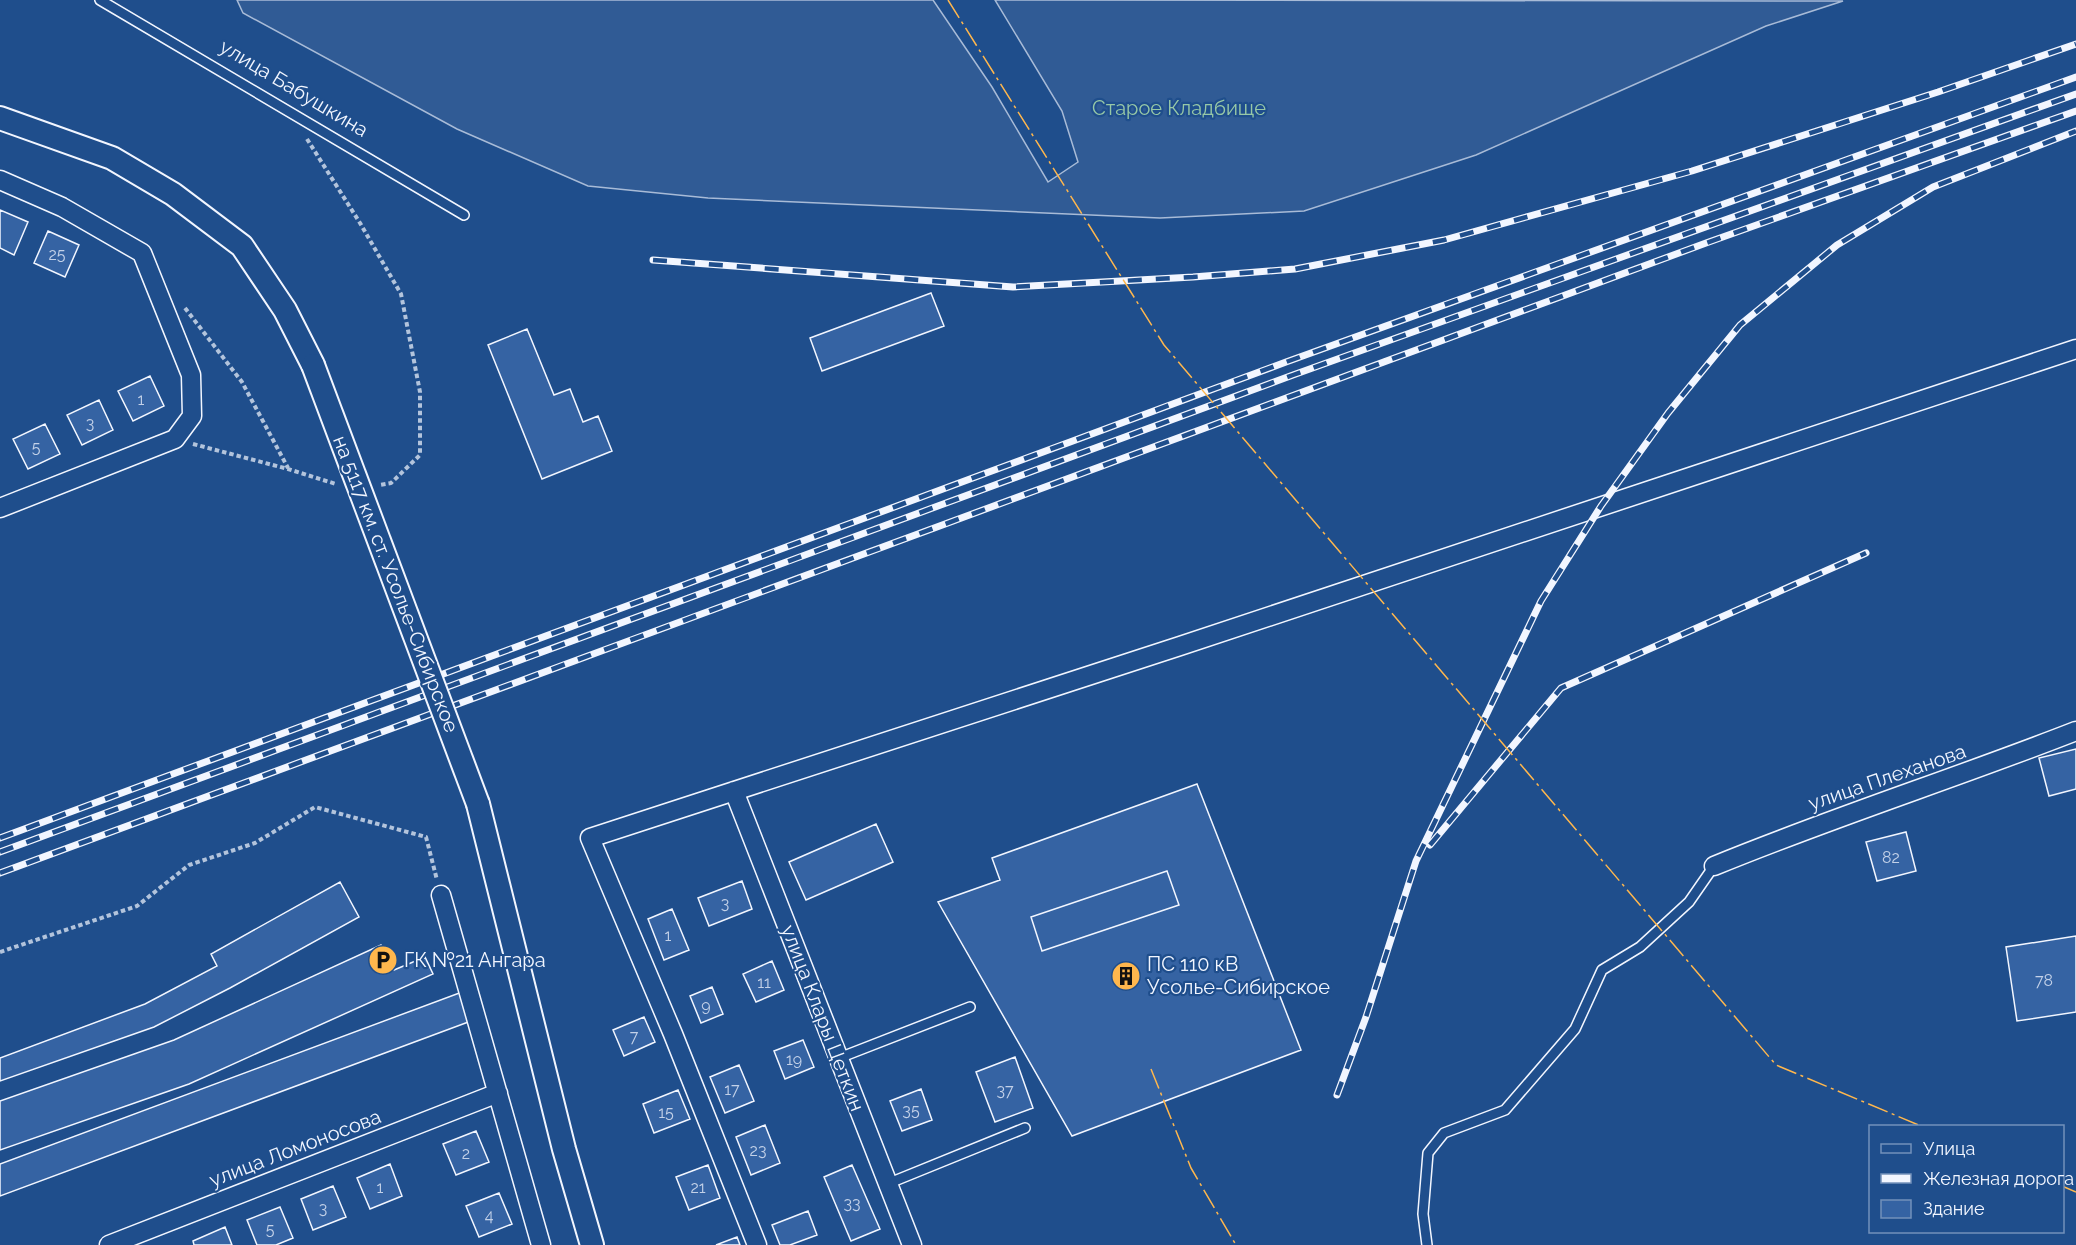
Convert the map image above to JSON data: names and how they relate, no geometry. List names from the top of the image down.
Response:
{
  "streets": {
    "street": [
      "на 5117 км. ст. Усолье-Сибирское",
      "улица Плеханова",
      "улица Клары Цеткин",
      "улица Ломоносова"
    ],
    "lane": ["улица Бабушкина"]
  },
  "parks": ["Старое Кладбище"],
  "places": {
    "parking": ["ГК №21 Ангара"],
    "building": ["ПС 110 кВ Усолье-Сибирское"]
  },
  "house_numbers": [
    "25",
    "1",
    "3",
    "5",
    "82",
    "3",
    "1",
    "78",
    "11",
    "9",
    "7",
    "19",
    "17",
    "37",
    "35",
    "15",
    "23",
    "2",
    "1",
    "21",
    "33",
    "3",
    "4",
    "5"
  ],
  "legend": ["Улица", "Железная дорога", "Здание"]
}
